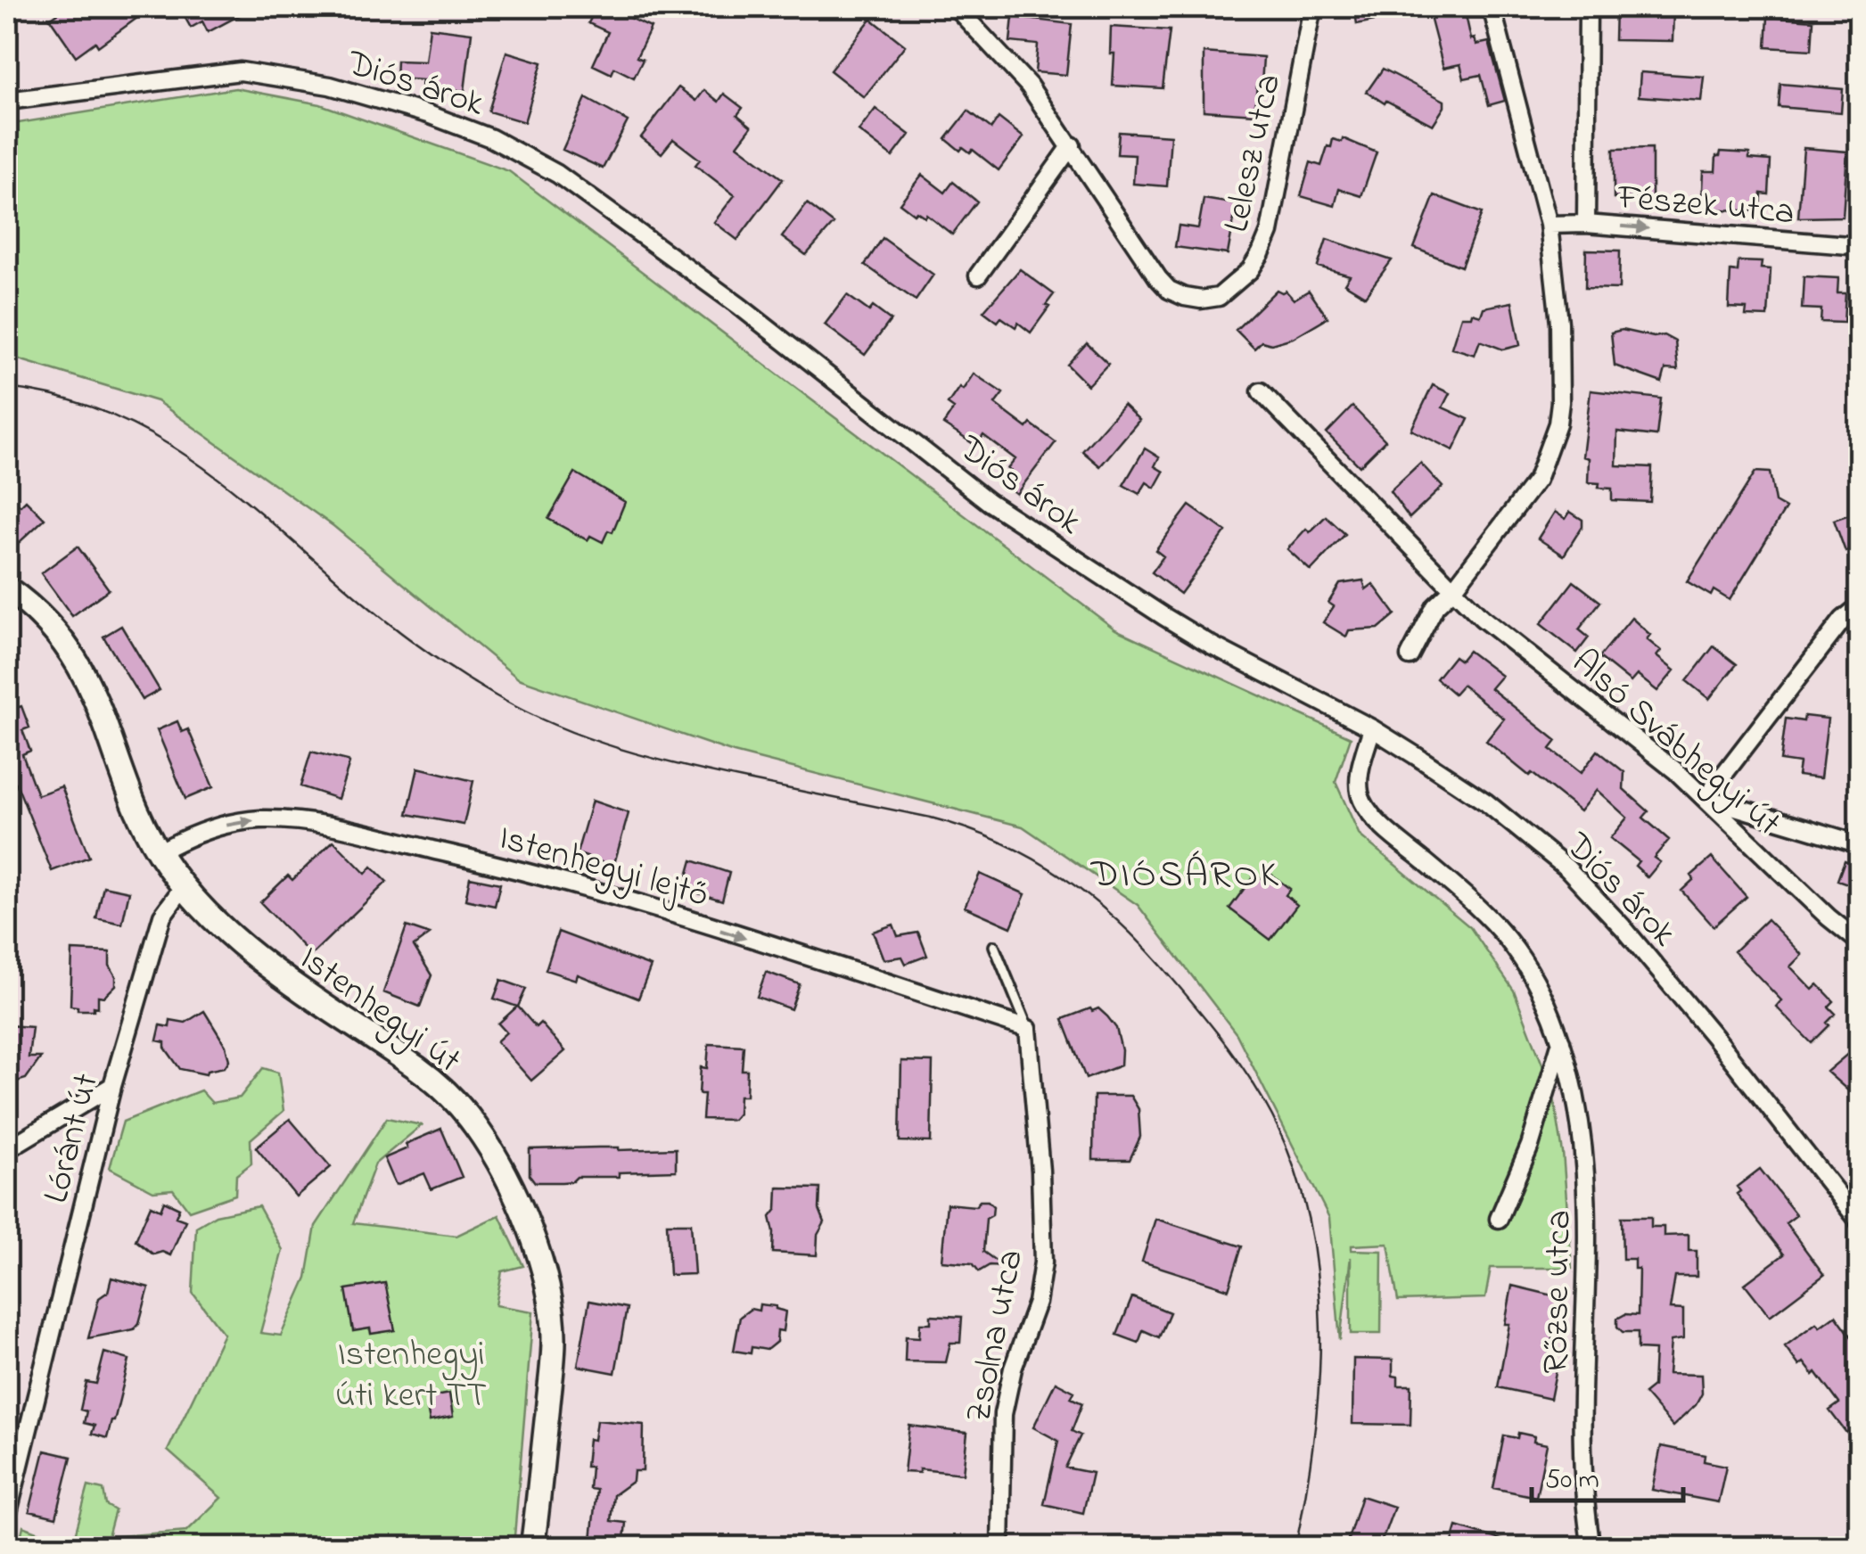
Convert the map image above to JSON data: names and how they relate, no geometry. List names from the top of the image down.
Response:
{
  "streets": {
    "street": [
      "Diós árok",
      "Lelesz utca",
      "Fészek utca",
      "Alsó Svábhegyi út",
      "Istenhegyi lejtő",
      "Istenhegyi út",
      "Lóránt út",
      "Rőzse utca",
      "Zsolna utca"
    ]
  },
  "crossings": [
    ["Diós árok", "Rőzse utca"],
    ["Istenhegyi lejtő", "Istenhegyi út"],
    ["Istenhegyi lejtő", "Zsolna utca"],
    ["Istenhegyi út", "Lóránt út"]
  ],
  "one_way": ["Fészek utca", "Istenhegyi lejtő"],
  "districts": ["DIÓSÁROK"],
  "parks": ["Istenhegyi úti kert TT"],
  "scale_bar": "50 m"
}
